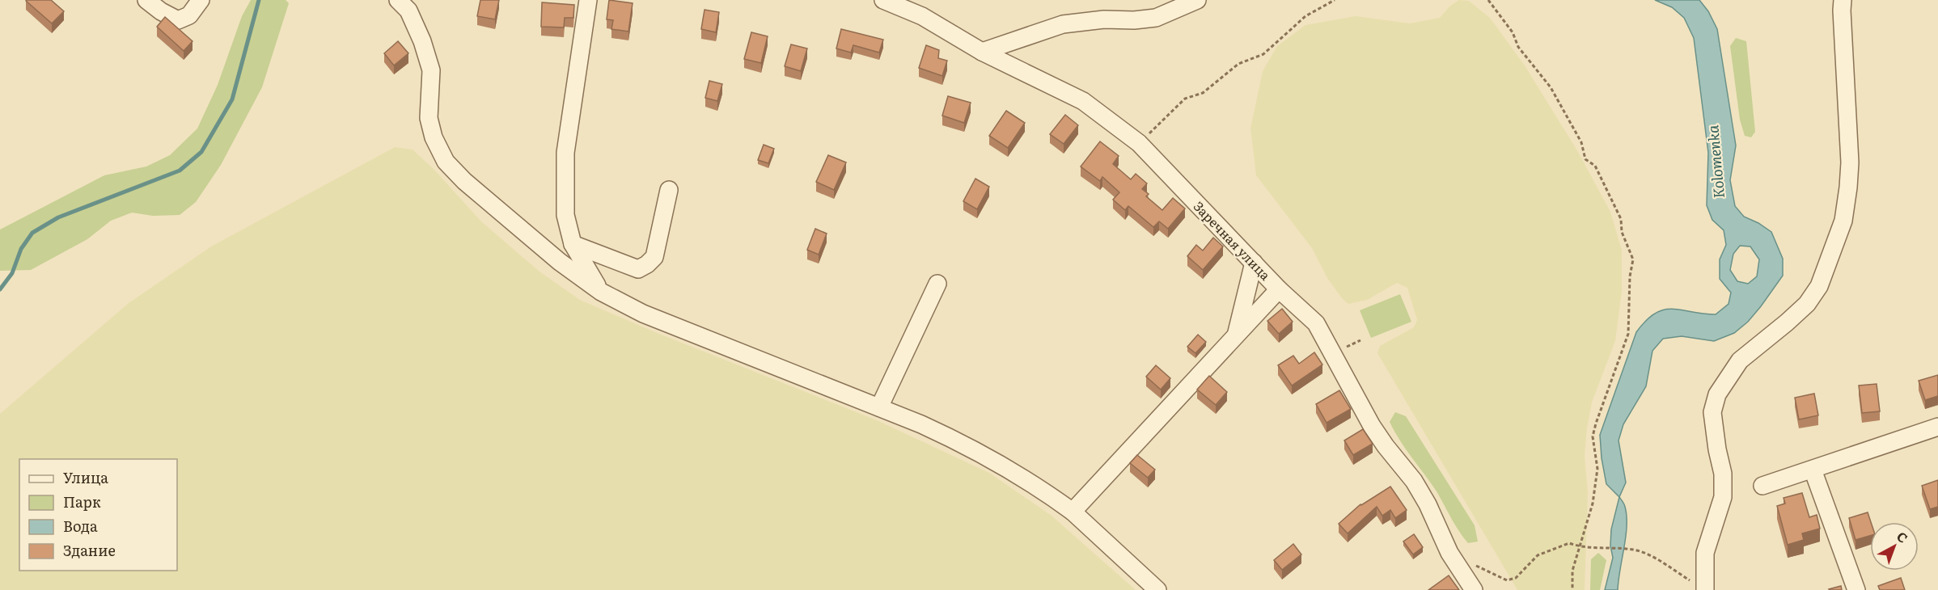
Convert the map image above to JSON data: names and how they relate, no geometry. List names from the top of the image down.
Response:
{
  "streets": {
    "street": ["Заречная улица"]
  },
  "water": ["Kolomenka"],
  "legend": [
    "Улица",
    "Парк",
    "Вода",
    "Здание"
  ],
  "north": "top right"
}
